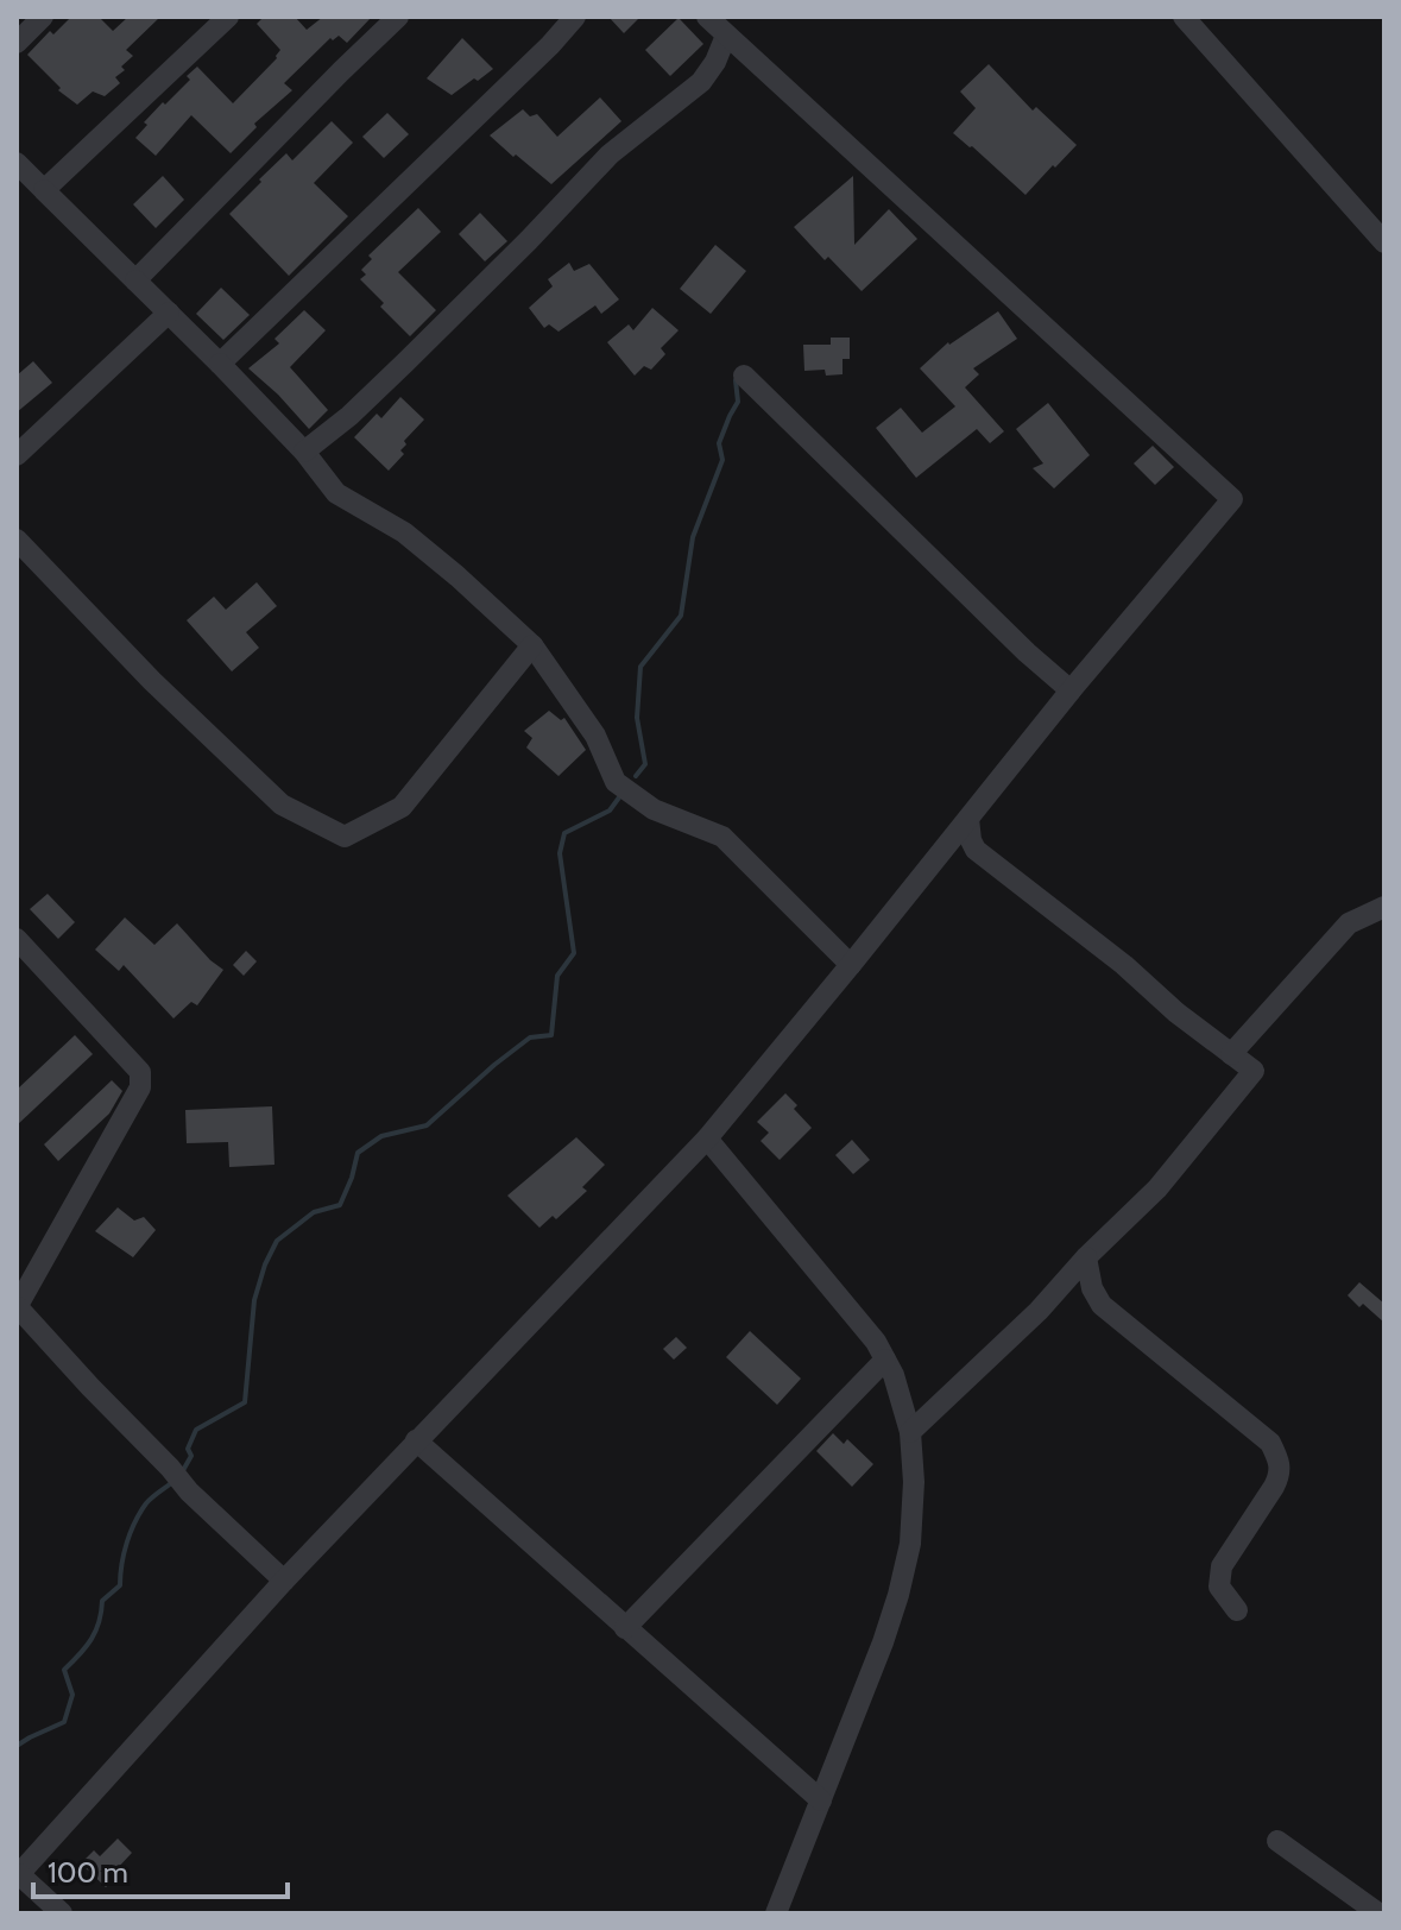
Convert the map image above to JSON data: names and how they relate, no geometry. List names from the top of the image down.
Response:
{
  "scale_bar": "100 m"
}
